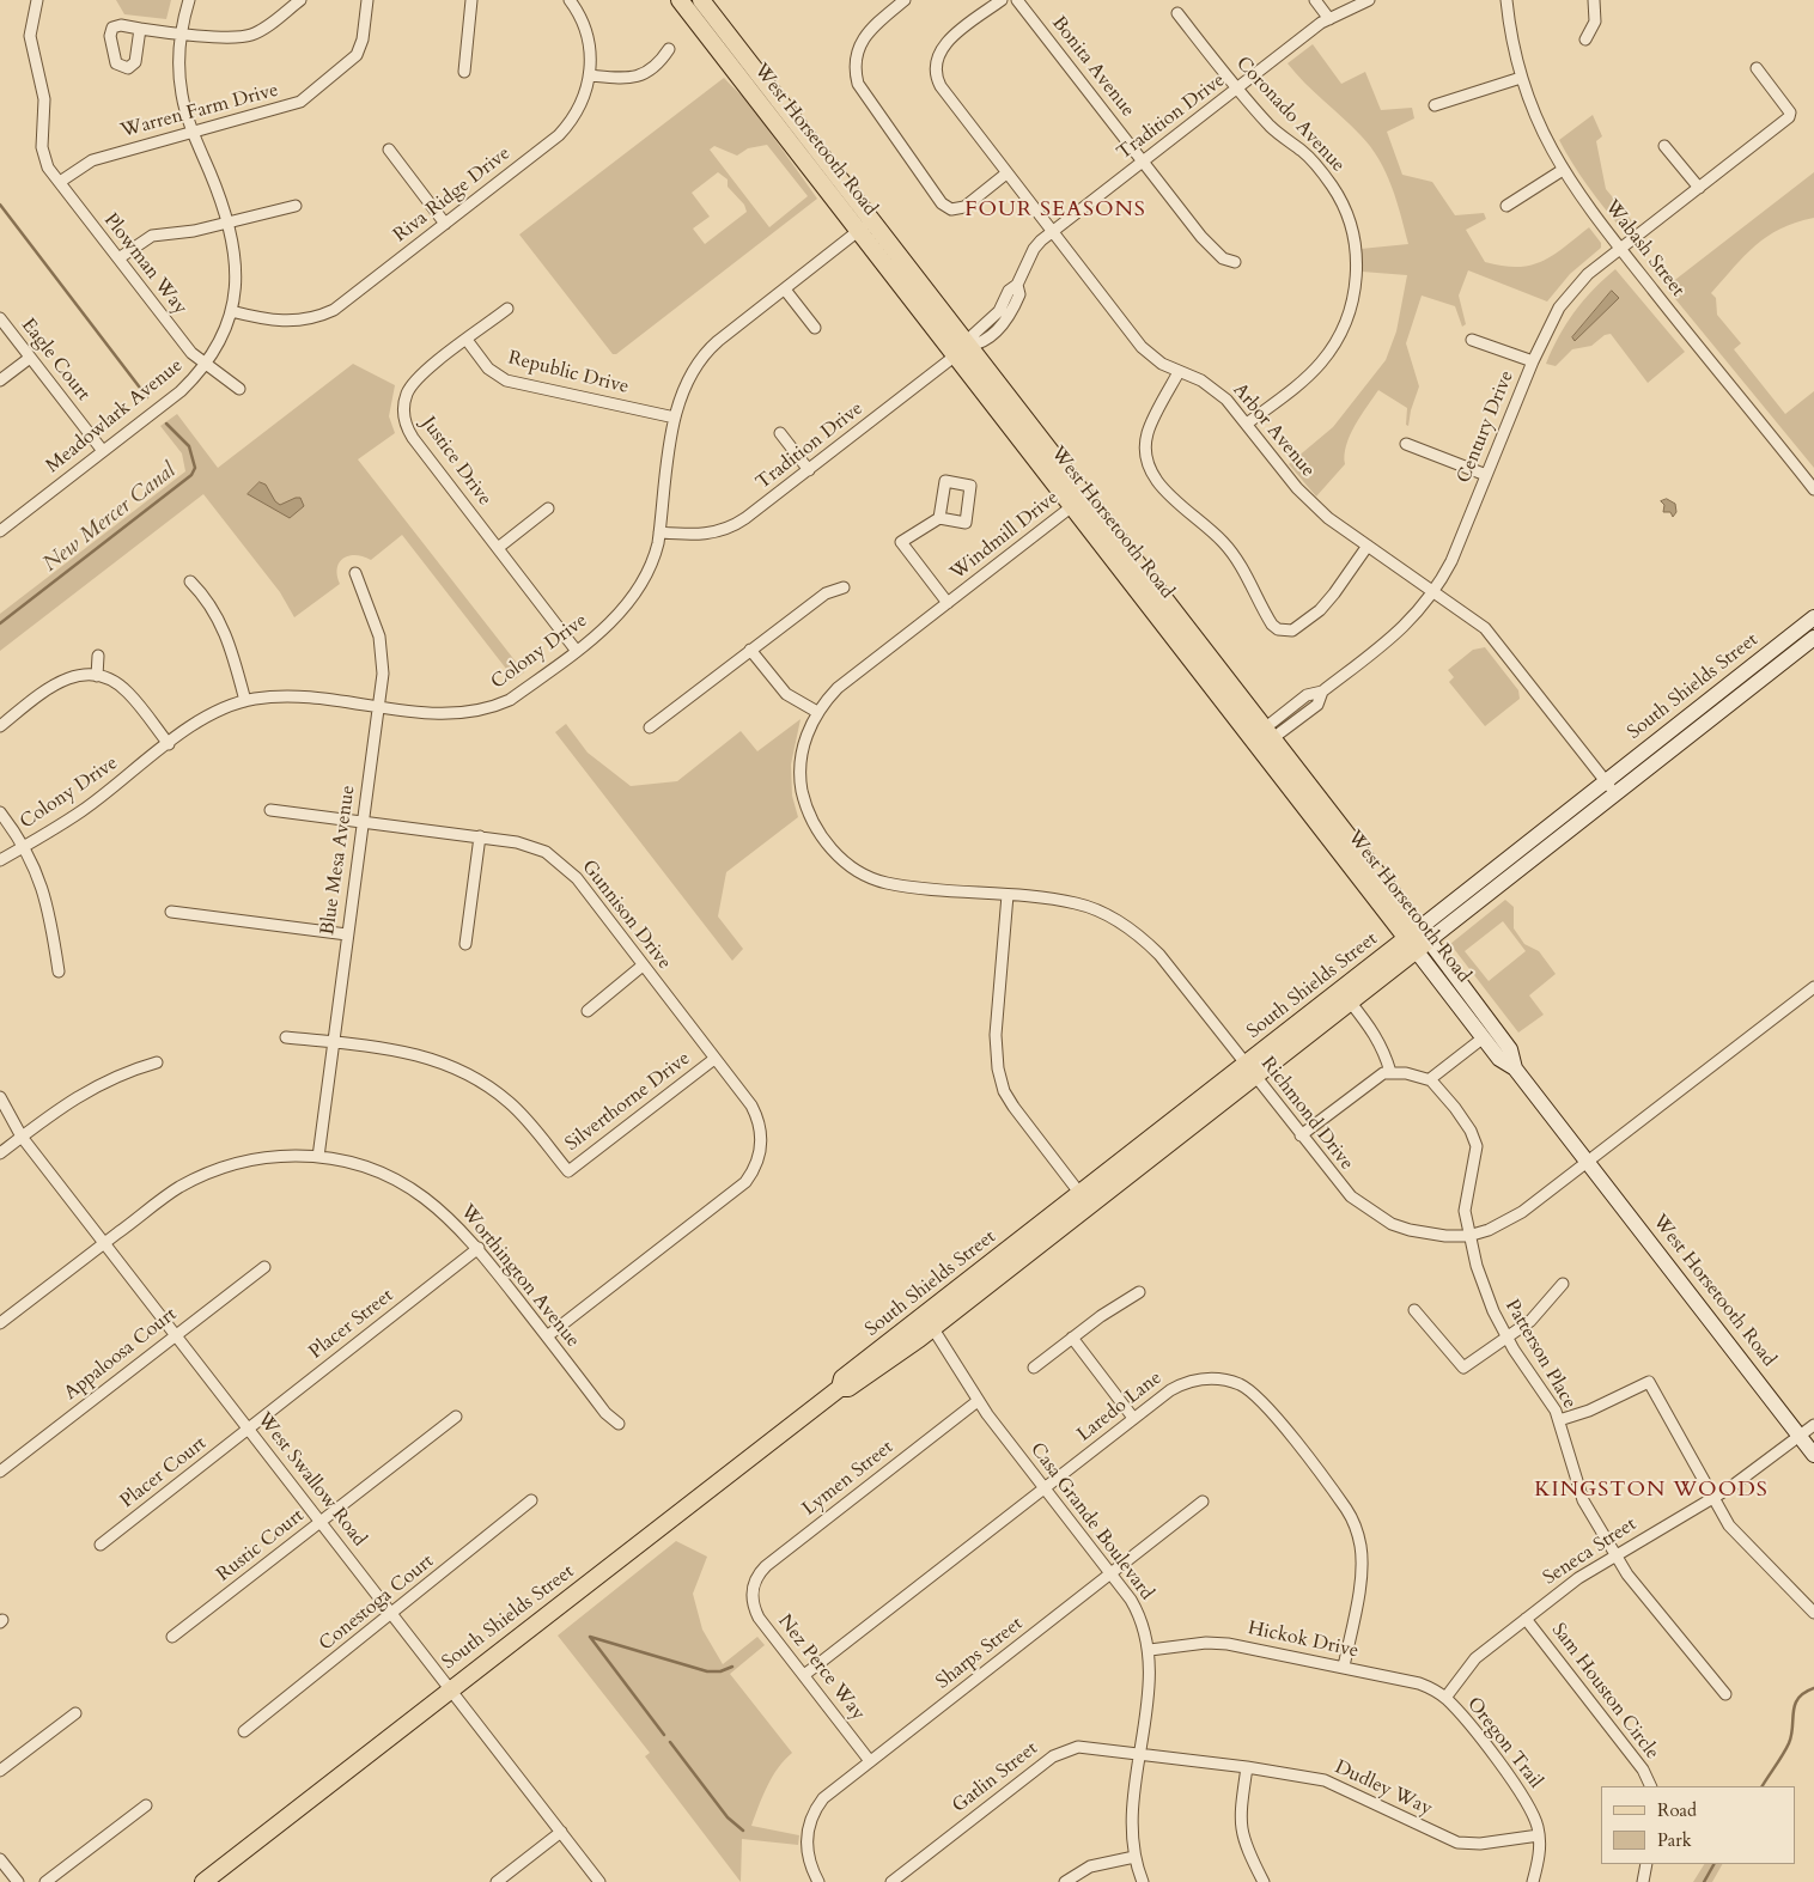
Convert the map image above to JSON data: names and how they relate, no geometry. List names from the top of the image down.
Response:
{
  "streets": {
    "main road": ["West Horsetooth Road", "South Shields Street"],
    "street": [
      "Bonita Avenue",
      "Warren Farm Drive",
      "Coronado Avenue",
      "Tradition Drive",
      "Riva Ridge Drive",
      "Wabash Street",
      "Plowman Way",
      "Eagle Court",
      "Republic Drive",
      "Meadowlark Avenue",
      "Century Drive",
      "Arbor Avenue",
      "Justice Drive",
      "Windmill Drive",
      "Colony Drive",
      "Blue Mesa Avenue",
      "Gunnison Drive",
      "Silverthorne Drive",
      "Richmond Drive",
      "Worthington Avenue",
      "Placer Street",
      "Appaloosa Court",
      "Patterson Place",
      "Laredo Lane",
      "Placer Court",
      "Lymen Street",
      "West Swallow Road",
      "Casa Grande Boulevard",
      "Rustic Court",
      "Seneca Street",
      "Conestoga Court",
      "Hickok Drive",
      "Sharps Street",
      "Nez Perce Way",
      "Sam Houston Circle",
      "Oregon Trail",
      "Gatlin Street",
      "Dudley Way"
    ]
  },
  "crossings": [
    ["Bonita Avenue", "Tradition Drive"],
    ["Warren Farm Drive", "Plowman Way"],
    ["Warren Farm Drive", "Meadowlark Avenue"],
    ["Coronado Avenue", "Tradition Drive"],
    ["Coronado Avenue", "Arbor Avenue"],
    ["Tradition Drive", "West Horsetooth Road"],
    ["Tradition Drive", "Arbor Avenue"],
    ["Tradition Drive", "Colony Drive"],
    ["West Horsetooth Road", "Century Drive"],
    ["West Horsetooth Road", "Windmill Drive"],
    ["West Horsetooth Road", "Colony Drive"],
    ["West Horsetooth Road", "South Shields Street"],
    ["West Horsetooth Road", "Richmond Drive"],
    ["West Horsetooth Road", "Seneca Street"],
    ["Riva Ridge Drive", "Meadowlark Avenue"],
    ["Wabash Street", "Century Drive"],
    ["Plowman Way", "Meadowlark Avenue"],
    ["Eagle Court", "Meadowlark Avenue"],
    ["Republic Drive", "Justice Drive"],
    ["Republic Drive", "Colony Drive"],
    ["Century Drive", "Arbor Avenue"],
    ["Arbor Avenue", "South Shields Street"],
    ["Justice Drive", "Colony Drive"],
    ["Windmill Drive", "Richmond Drive"],
    ["Colony Drive", "Blue Mesa Avenue"],
    ["South Shields Street", "Richmond Drive"],
    ["South Shields Street", "West Swallow Road"],
    ["South Shields Street", "Casa Grande Boulevard"],
    ["Blue Mesa Avenue", "Gunnison Drive"],
    ["Blue Mesa Avenue", "Silverthorne Drive"],
    ["Blue Mesa Avenue", "Worthington Avenue"],
    ["Gunnison Drive", "Silverthorne Drive"],
    ["Richmond Drive", "Patterson Place"],
    ["Worthington Avenue", "Placer Street"],
    ["Worthington Avenue", "West Swallow Road"],
    ["Placer Street", "Placer Court"],
    ["Placer Street", "West Swallow Road"],
    ["Appaloosa Court", "West Swallow Road"],
    ["Patterson Place", "Seneca Street"],
    ["Laredo Lane", "Casa Grande Boulevard"],
    ["Laredo Lane", "Hickok Drive"],
    ["Laredo Lane", "Nez Perce Way"],
    ["Placer Court", "West Swallow Road"],
    ["Lymen Street", "Casa Grande Boulevard"],
    ["Lymen Street", "Nez Perce Way"],
    ["West Swallow Road", "Rustic Court"],
    ["West Swallow Road", "Conestoga Court"],
    ["Casa Grande Boulevard", "Hickok Drive"],
    ["Casa Grande Boulevard", "Sharps Street"],
    ["Casa Grande Boulevard", "Gatlin Street"],
    ["Casa Grande Boulevard", "Dudley Way"],
    ["Seneca Street", "Hickok Drive"],
    ["Seneca Street", "Sam Houston Circle"],
    ["Seneca Street", "Oregon Trail"],
    ["Hickok Drive", "Oregon Trail"],
    ["Sharps Street", "Nez Perce Way"],
    ["Oregon Trail", "Dudley Way"],
    ["Gatlin Street", "Dudley Way"]
  ],
  "districts": ["FOUR SEASONS", "KINGSTON WOODS"],
  "water": ["New Mercer Canal"],
  "legend": ["Road", "Park"]
}
